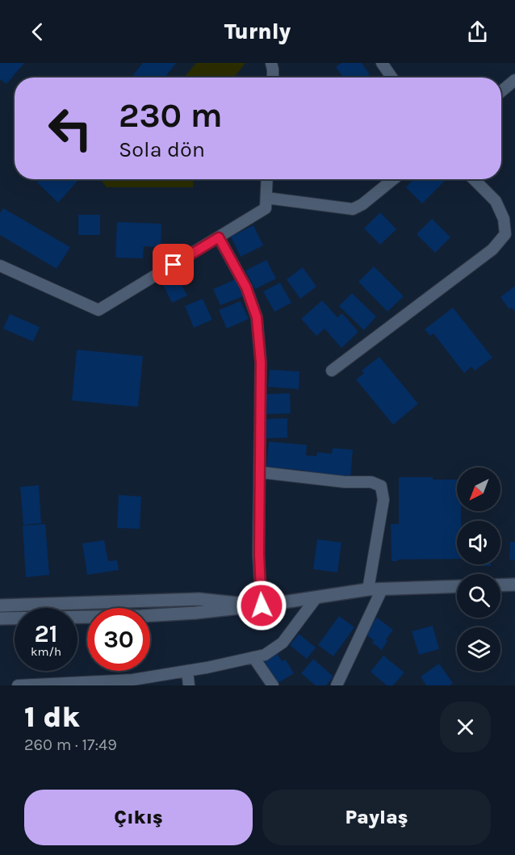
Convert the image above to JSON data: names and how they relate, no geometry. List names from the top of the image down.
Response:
{
  "north": "bottom left",
  "page": {
    "header": "Turnly",
    "turn": ["230 m", "Sola dön"],
    "speed": "21 km/h",
    "limit": "30",
    "heading": ["1 dk", "260 m · 17:49"],
    "buttons": ["Çıkış", "Paylaş"]
  }
}
